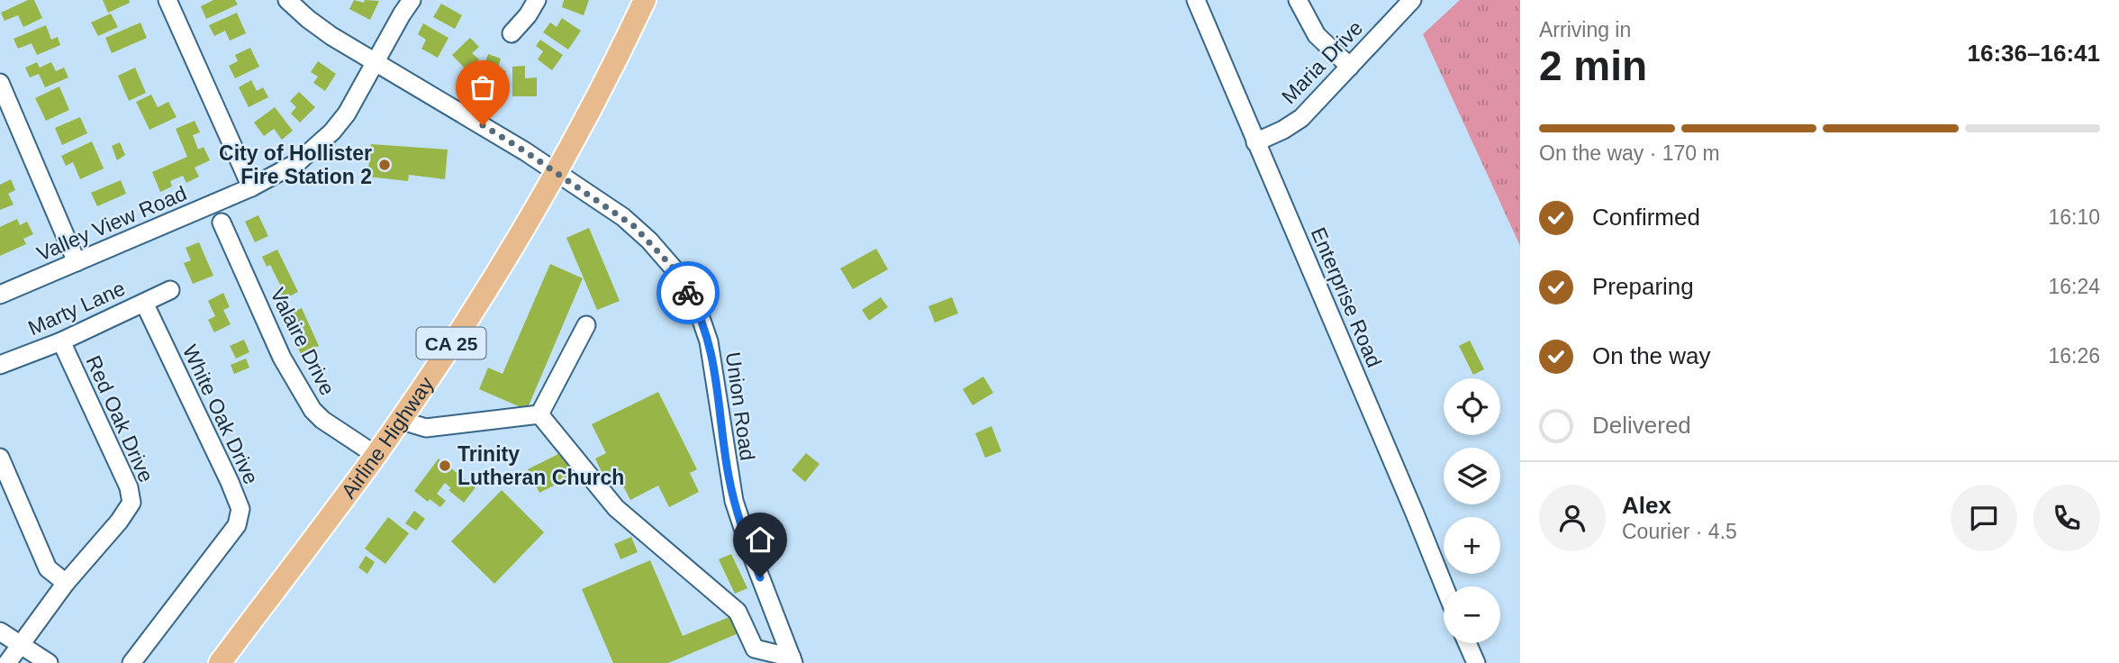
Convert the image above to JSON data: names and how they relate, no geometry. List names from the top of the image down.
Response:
{
  "streets": {
    "main road": ["CA 25", "Airline Highway"],
    "street": [
      "Maria Drive",
      "Valley View Road",
      "Enterprise Road",
      "Marty Lane",
      "Valaire Drive",
      "Union Road",
      "White Oak Drive",
      "Red Oak Drive"
    ]
  },
  "crossings": [
    ["Maria Drive", "Enterprise Road"],
    ["Valley View Road", "Union Road"],
    ["Marty Lane", "White Oak Drive"],
    ["Marty Lane", "Red Oak Drive"],
    ["Valaire Drive", "Airline Highway"],
    ["Union Road", "Airline Highway"]
  ],
  "places": ["City of Hollister Fire Station 2", "Trinity Lutheran Church"],
  "page": {
    "heading": ["2 min", "Arriving in", "16:36–16:41"],
    "panel": ["Alex", "Courier · 4.5"],
    "bar": "On the way · 170 m",
    "list": [
      ["Confirmed", "16:10"],
      ["Preparing", "16:24"],
      ["On the way", "16:26"],
      "Delivered"
    ],
    "map_buttons": ["+", "−"]
  }
}
